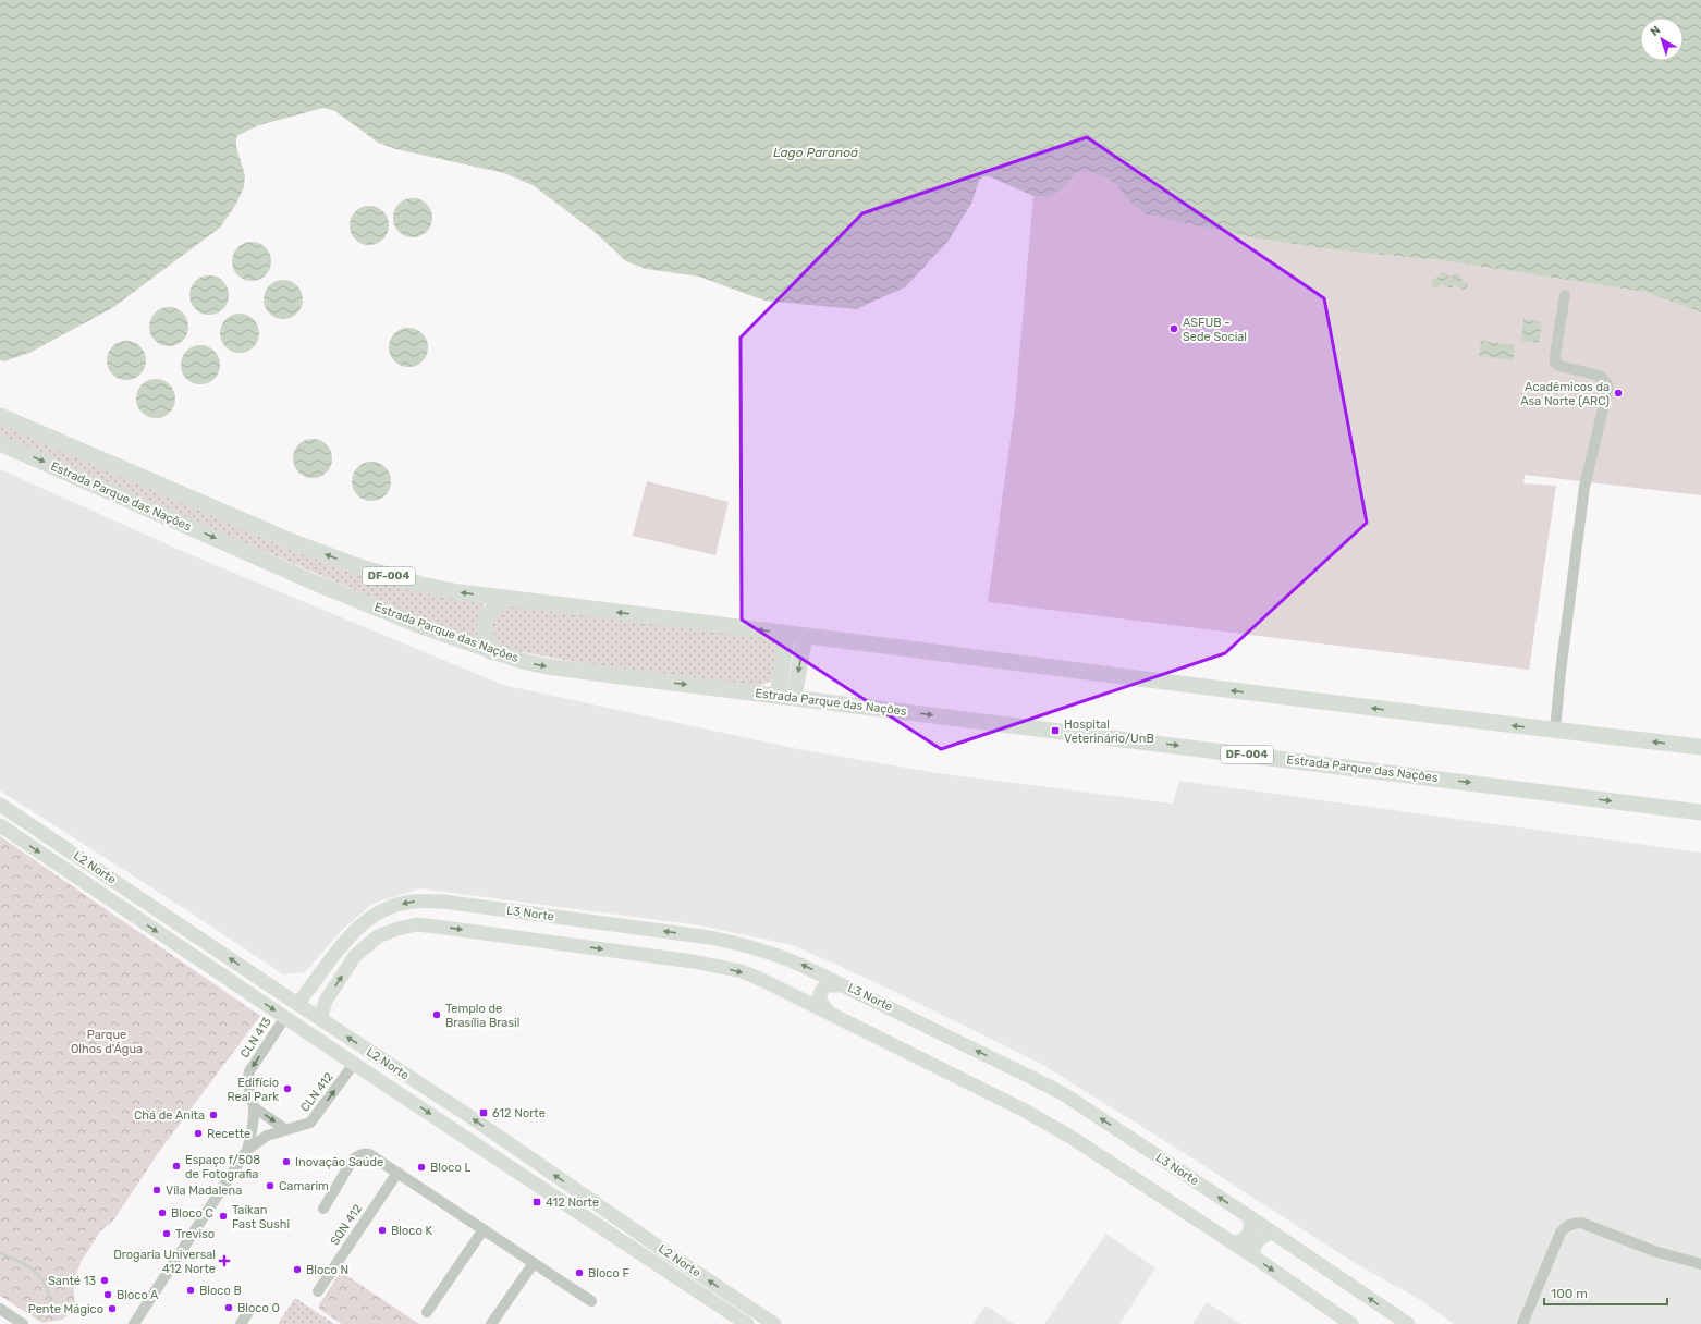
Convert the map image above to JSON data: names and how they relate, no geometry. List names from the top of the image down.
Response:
{
  "streets": {
    "highway": ["Estrada Parque das Nações", "DF-004"],
    "main road": ["L2 Norte", "L3 Norte"],
    "street": ["CLN 413", "CLN 412", "SQN 412"]
  },
  "crossings": [
    ["L2 Norte", "L3 Norte"],
    ["L2 Norte", "CLN 413"],
    ["L2 Norte", "CLN 412"],
    ["CLN 413", "CLN 412"]
  ],
  "one_way": ["CLN 413", "CLN 412"],
  "water": ["Lago Paranoá"],
  "parks": ["Parque Olhos d'Água"],
  "places": {
    "other": [
      "ASFUB - Sede Social",
      "Acadêmicos da Asa Norte (ARC)",
      "Templo de Brasília Brasil",
      "Edifício Real Park",
      "Chá de Anita",
      "Recette",
      "Inovação Saúde",
      "Espaço f/508 de Fotografia",
      "Bloco L",
      "Camarim",
      "Vila Madalena",
      "Bloco C",
      "Taikan Fast Sushi",
      "Bloco K",
      "Treviso",
      "Bloco N",
      "Bloco F",
      "Santé 13",
      "Bloco B",
      "Bloco A",
      "Bloco O",
      "Pente Mágico"
    ],
    "transit": ["Hospital Veterinário/UnB", "612 Norte", "412 Norte"],
    "health": ["Drogaria Universal 412 Norte"]
  },
  "scale_bar": "100 m",
  "north": "top left"
}
